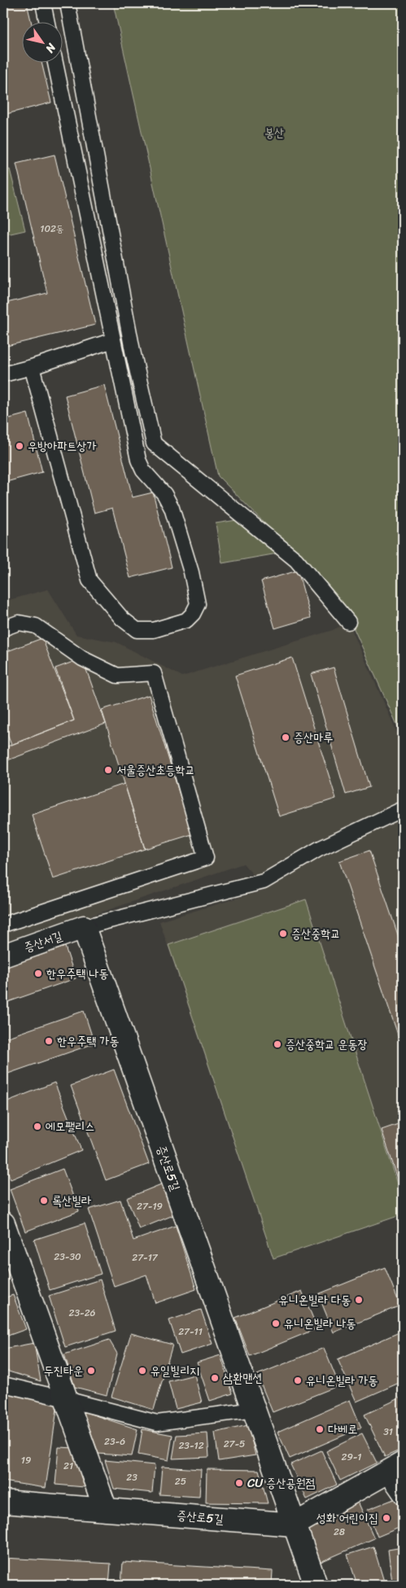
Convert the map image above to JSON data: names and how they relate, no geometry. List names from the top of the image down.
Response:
{
  "streets": {
    "street": ["증산서길", "증산로5길"]
  },
  "crossings": [
    ["증산서길", "증산로5길"]
  ],
  "parks": ["봉산"],
  "places": [
    "우방아파트상가",
    "증산마루",
    "서울증산초등학교",
    "증산중학교",
    "한우주택 나동",
    "한우주택 가동",
    "증산중학교 운동장",
    "에모팰리스",
    "록산빌라",
    "유니온빌라 다동",
    "유니온빌라 나동",
    "두진타운",
    "유일빌리지",
    "삼환맨션",
    "유니온빌라 가동",
    "다베로",
    "CU 증산공원점",
    "성화 어린이집"
  ],
  "house_numbers": [
    "102동",
    "27-19",
    "23-30",
    "27-17",
    "23-26",
    "27-11",
    "31",
    "23-6",
    "27-5",
    "23-12",
    "29-1",
    "19",
    "21",
    "23",
    "25",
    "28"
  ],
  "north": "bottom right"
}
